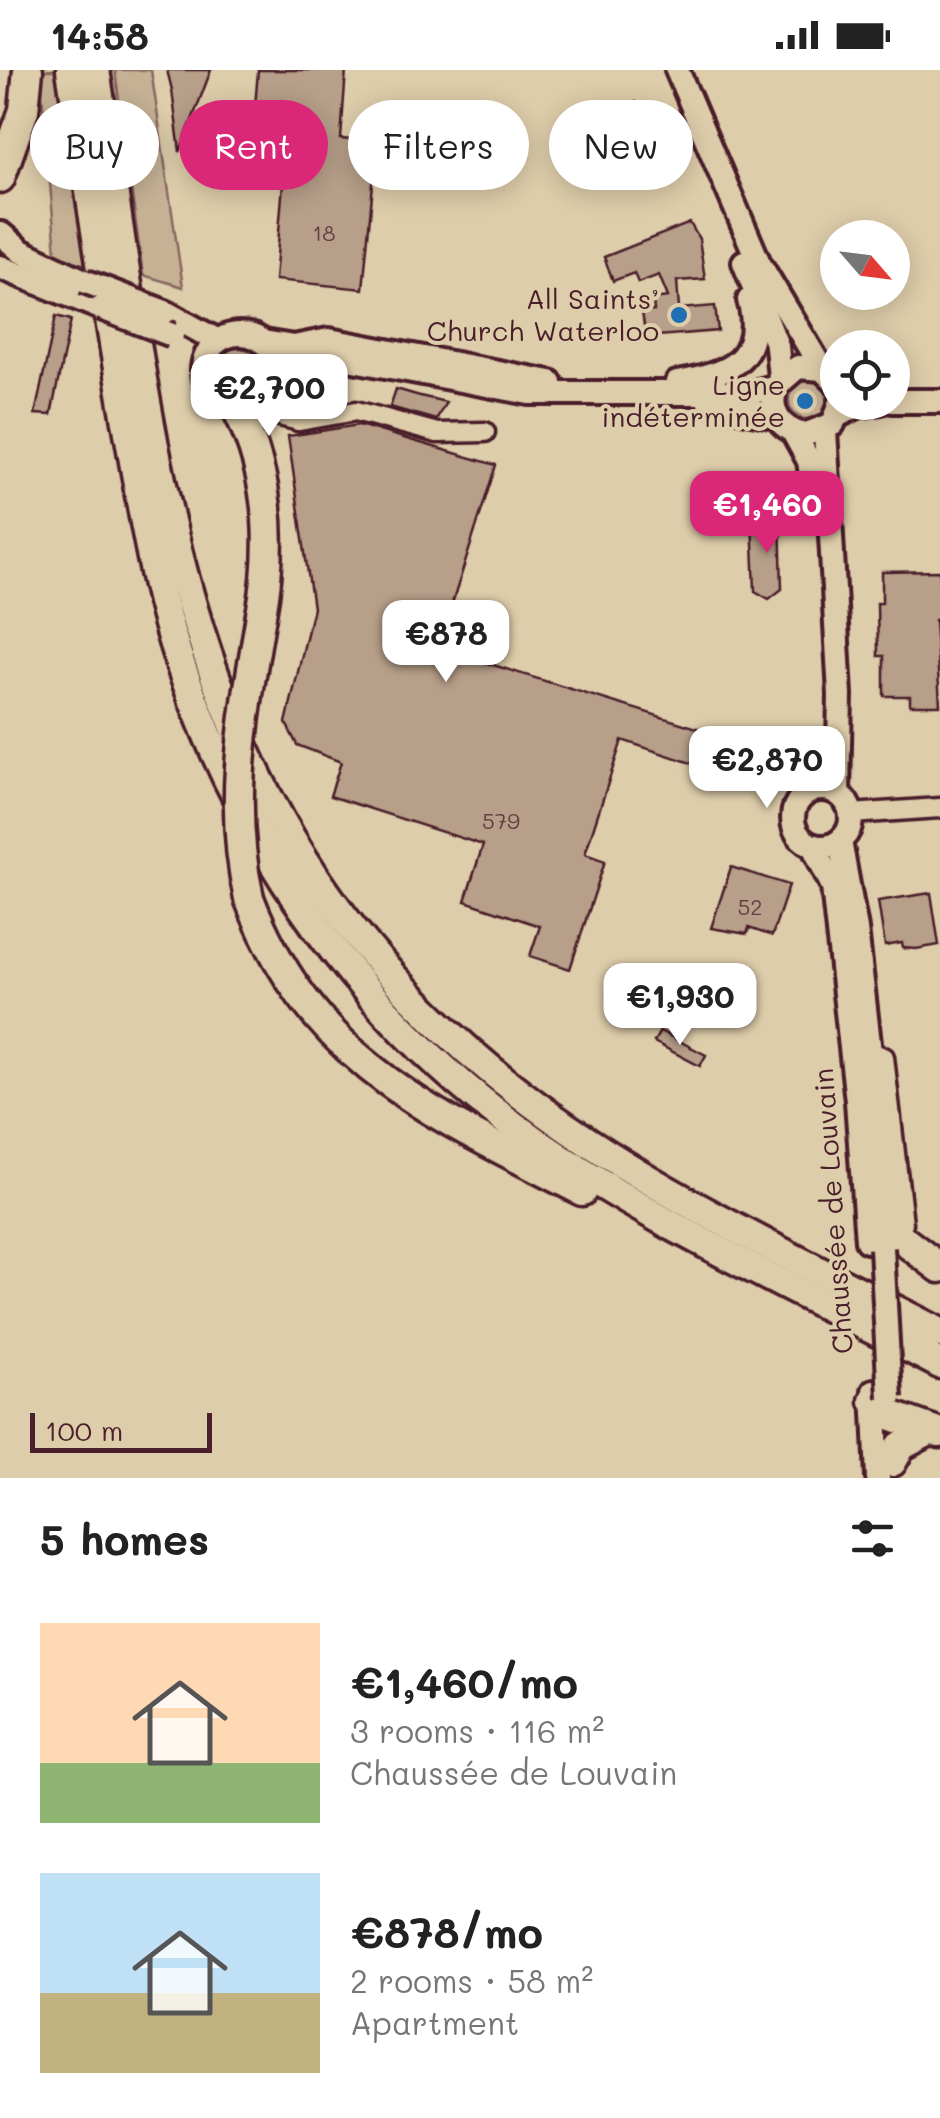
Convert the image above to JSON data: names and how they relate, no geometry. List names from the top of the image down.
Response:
{
  "streets": {
    "main road": ["Chaussée de Louvain"]
  },
  "places": ["All Saints’ Church Waterloo", "Ligne indéterminée"],
  "house_numbers": ["18", "579", "52"],
  "scale_bar": "100 m",
  "north": "bottom right",
  "page": {
    "status": "14:58",
    "chip": [
      "Buy",
      "Rent",
      "Filters",
      "New"
    ],
    "price": [
      "€2,700",
      "€1,460",
      "€878",
      "€2,870",
      "€1,930"
    ],
    "scale": "100 m",
    "heading": "5 homes",
    "list": [
      {
        "name": "€1,460/mo",
        "note": "3 rooms · 116 m² · Chaussée de Louvain"
      },
      {
        "name": "€878/mo",
        "note": "2 rooms · 58 m² · Apartment"
      }
    ]
  }
}
